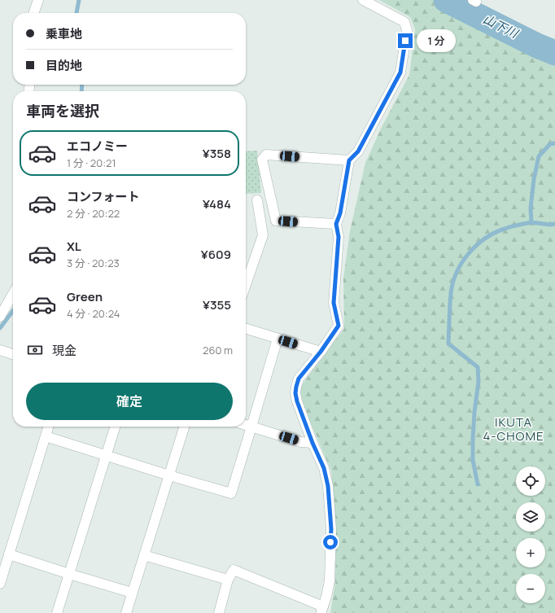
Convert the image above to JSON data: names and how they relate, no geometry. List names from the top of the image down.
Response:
{
  "districts": ["IKUTA 4-CHOME"],
  "water": ["山下川"],
  "page": {
    "banner": ["乗車地", "目的地"],
    "bubble": "1 分",
    "heading": "車両を選択",
    "list": [
      {
        "name": "エコノミー",
        "note": "1 分 · 20:21",
        "value": "¥358"
      },
      {
        "name": "コンフォート",
        "note": "2 分 · 20:22",
        "value": "¥484"
      },
      {
        "name": "XL",
        "note": "3 分 · 20:23",
        "value": "¥609"
      },
      {
        "name": "Green",
        "note": "4 分 · 20:24",
        "value": "¥355"
      }
    ],
    "pay": ["現金", "260 m"],
    "buttons": "確定",
    "map_buttons": ["+", "−"]
  }
}
